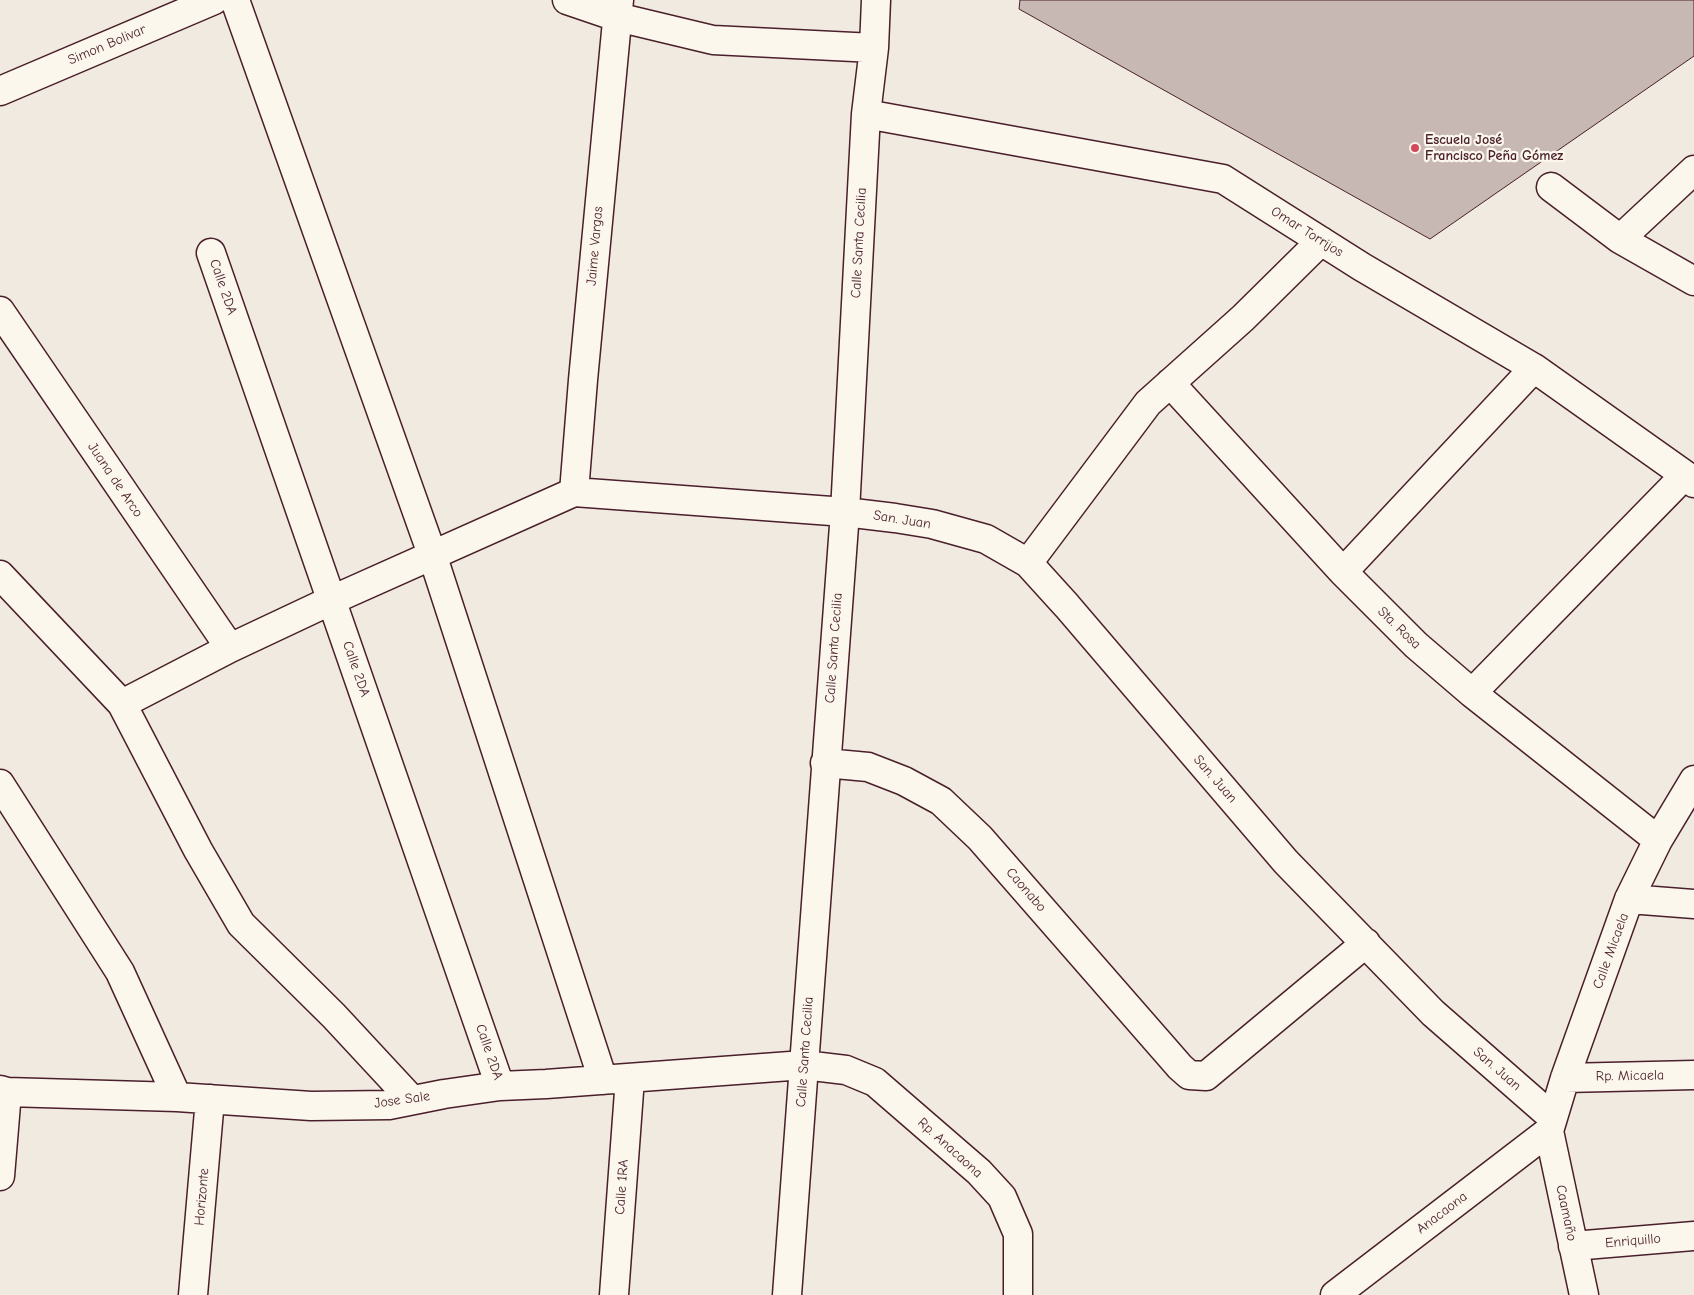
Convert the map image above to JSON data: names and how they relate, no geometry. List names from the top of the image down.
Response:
{
  "streets": {
    "street": [
      "Simon Bolivar",
      "Omar Torrijos",
      "Calle Santa Cecilia",
      "Jaime Vargas",
      "Calle 2DA",
      "Juana de Arco",
      "San. Juan",
      "Sta. Rosa",
      "Caonabo",
      "Calle Micaela",
      "Rp. Micaela",
      "Jose Sale",
      "Rp. Anacaona",
      "Calle 1RA",
      "Horizonte",
      "Anacaona",
      "Caamaño",
      "Enriquillo"
    ]
  },
  "crossings": [
    ["Omar Torrijos", "Calle Santa Cecilia"],
    ["Calle Santa Cecilia", "San. Juan"],
    ["Calle Santa Cecilia", "Caonabo"],
    ["Calle Santa Cecilia", "Jose Sale"],
    ["Calle Santa Cecilia", "Rp. Anacaona"],
    ["Jaime Vargas", "San. Juan"],
    ["Calle 2DA", "Jose Sale"],
    ["San. Juan", "Caonabo"],
    ["San. Juan", "Calle Micaela"],
    ["San. Juan", "Anacaona"],
    ["San. Juan", "Caamaño"],
    ["Sta. Rosa", "Calle Micaela"],
    ["Calle Micaela", "Rp. Micaela"],
    ["Calle Micaela", "Anacaona"],
    ["Calle Micaela", "Caamaño"],
    ["Jose Sale", "Rp. Anacaona"],
    ["Jose Sale", "Calle 1RA"],
    ["Jose Sale", "Horizonte"],
    ["Anacaona", "Caamaño"],
    ["Caamaño", "Enriquillo"]
  ],
  "places": ["Escuela José Francisco Peña Gómez"]
}
